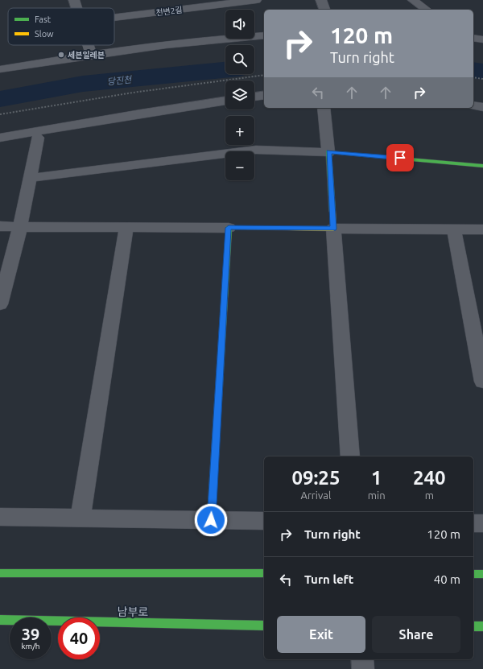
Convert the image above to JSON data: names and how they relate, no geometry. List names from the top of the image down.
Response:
{
  "streets": {
    "street": ["천변2길", "남부로"]
  },
  "water": ["당진천"],
  "places": ["세븐일레븐"],
  "legend": ["Fast", "Slow"],
  "page": {
    "map_buttons": ["+", "−"],
    "turn": ["120 m", "Turn right"],
    "eta": [
      "09:25",
      "Arrival",
      "1",
      "min",
      "240",
      "m"
    ],
    "list": [
      {
        "name": "Turn right",
        "value": "120 m"
      },
      {
        "name": "Turn left",
        "value": "40 m"
      }
    ],
    "buttons": ["Exit", "Share"],
    "speed": "39 km/h",
    "limit": "40"
  }
}
